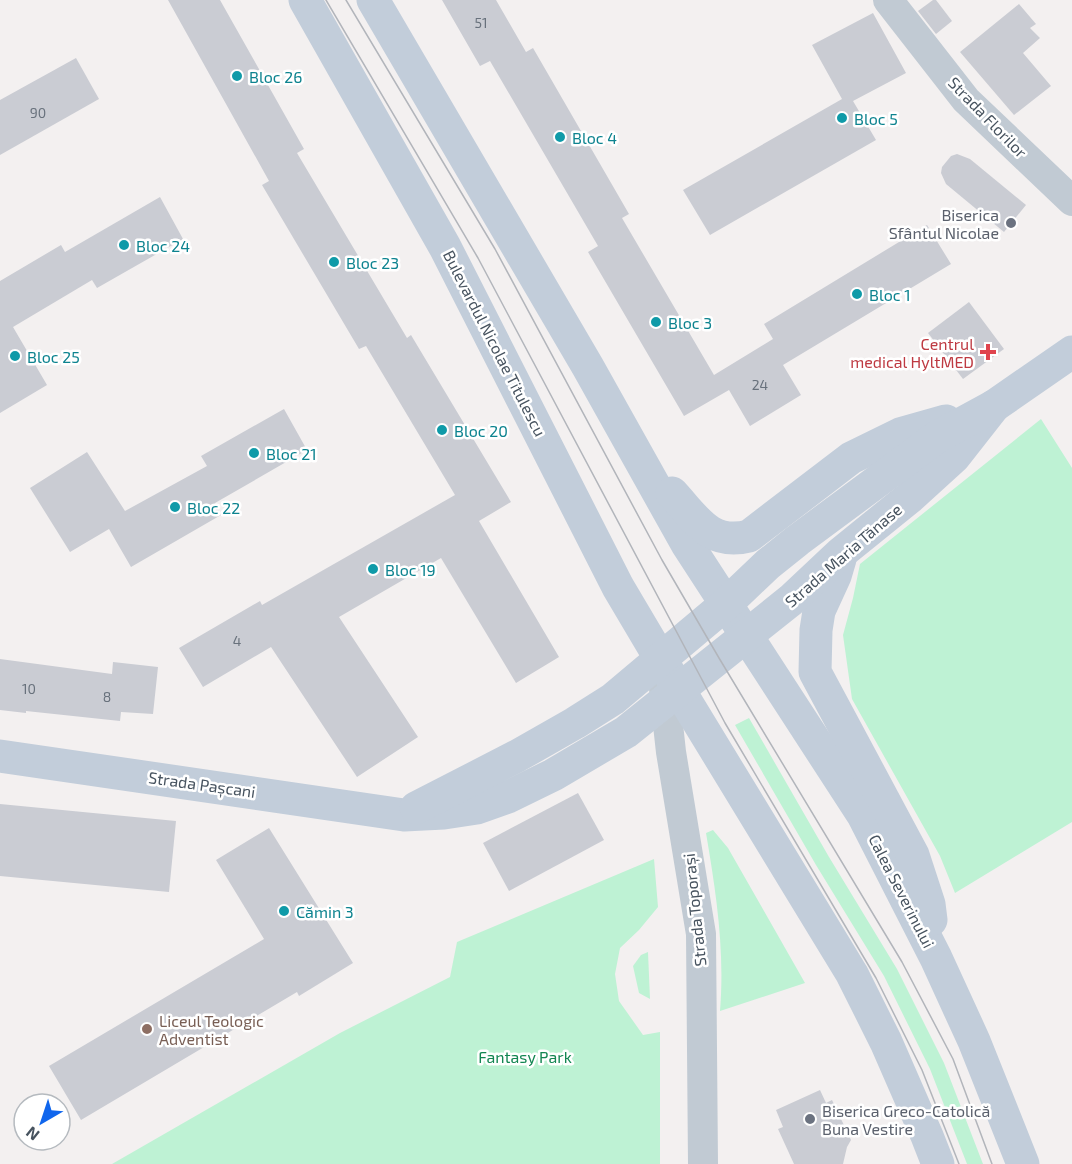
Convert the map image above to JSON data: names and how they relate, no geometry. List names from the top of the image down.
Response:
{
  "streets": {
    "main road": [
      "Bulevardul Nicolae Titulescu",
      "Strada Maria Tănase",
      "Strada Pașcani",
      "Calea Severinului"
    ],
    "street": ["Strada Florilor", "Strada Toporași"]
  },
  "crossings": [
    ["Bulevardul Nicolae Titulescu", "Strada Maria Tănase"],
    ["Bulevardul Nicolae Titulescu", "Strada Pașcani"],
    ["Bulevardul Nicolae Titulescu", "Strada Toporași"],
    ["Strada Maria Tănase", "Strada Pașcani"],
    ["Strada Maria Tănase", "Calea Severinului"],
    ["Strada Maria Tănase", "Strada Toporași"],
    ["Strada Pașcani", "Strada Toporași"]
  ],
  "parks": ["Fantasy Park"],
  "places": {
    "other": [
      "Bloc 26",
      "Bloc 5",
      "Bloc 4",
      "Biserica Sfântul Nicolae",
      "Bloc 24",
      "Bloc 23",
      "Bloc 1",
      "Bloc 3",
      "Bloc 25",
      "Bloc 20",
      "Bloc 21",
      "Bloc 22",
      "Bloc 19",
      "Cămin 3",
      "Liceul Teologic Adventist",
      "Biserica Greco-Catolică Buna Vestire"
    ],
    "health": ["Centrul medical HyltMED"]
  },
  "house_numbers": [
    "51",
    "90",
    "24",
    "4",
    "10",
    "8"
  ],
  "north": "bottom left"
}
